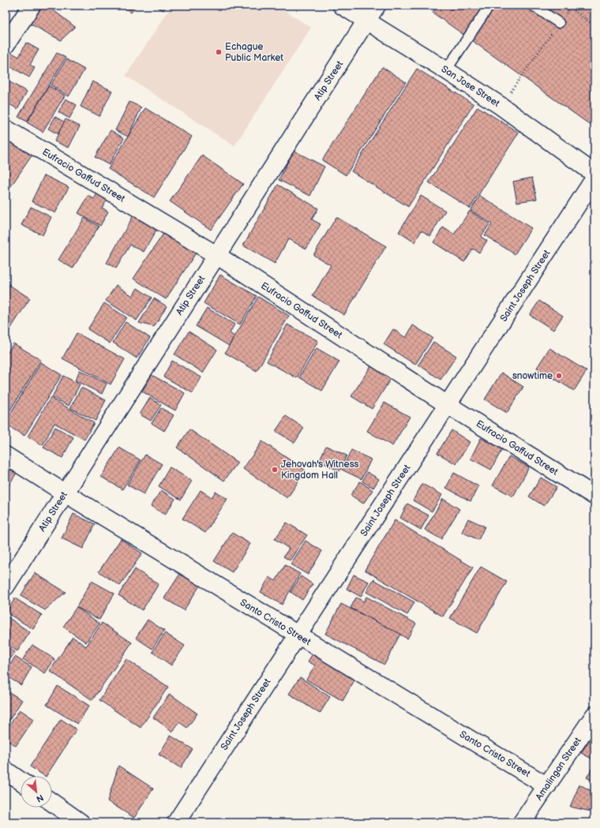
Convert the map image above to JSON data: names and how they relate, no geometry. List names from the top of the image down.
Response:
{
  "streets": {
    "street": [
      "Atip Street",
      "San Jose Street",
      "Eufracio Gaffud Street",
      "Saint Joseph Street",
      "Santo Cristo Street",
      "Amalingan Street"
    ]
  },
  "crossings": [
    ["Atip Street", "San Jose Street"],
    ["Atip Street", "Eufracio Gaffud Street"],
    ["Atip Street", "Santo Cristo Street"],
    ["Eufracio Gaffud Street", "Saint Joseph Street"],
    ["Saint Joseph Street", "Santo Cristo Street"],
    ["Santo Cristo Street", "Amalingan Street"]
  ],
  "places": ["Echague Public Market", "snowtime", "Jehovah's Witness Kingdom Hall"],
  "north": "bottom right"
}
